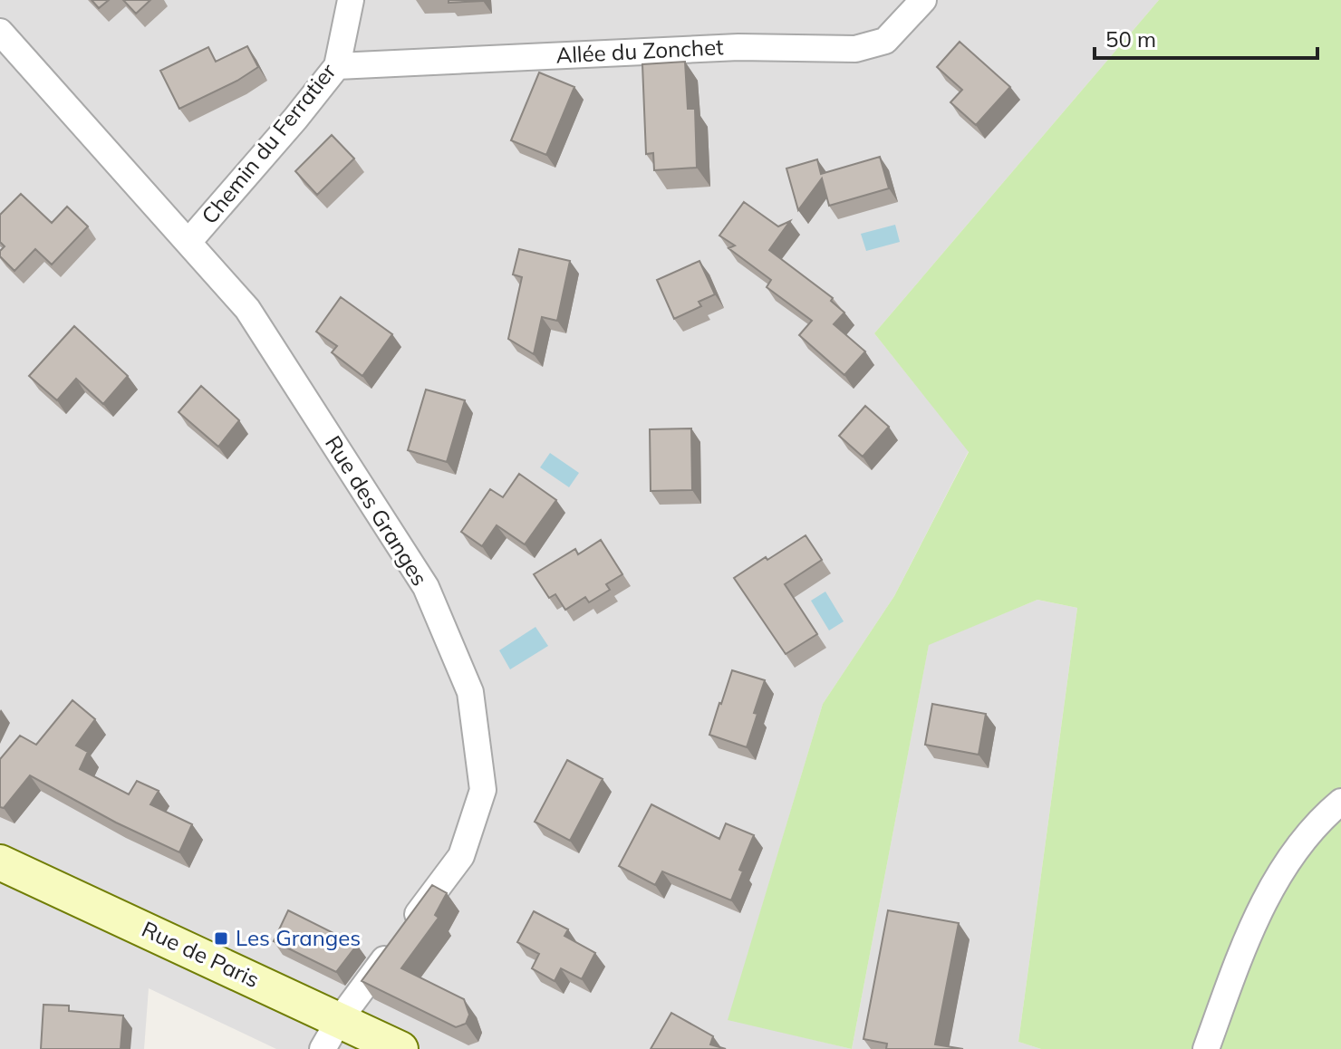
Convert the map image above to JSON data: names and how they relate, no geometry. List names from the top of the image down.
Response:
{
  "streets": {
    "main road": ["Rue de Paris"],
    "street": ["Allée du Zonchet", "Chemin du Ferratier", "Rue des Granges"]
  },
  "crossings": [
    ["Allée du Zonchet", "Chemin du Ferratier"],
    ["Chemin du Ferratier", "Rue des Granges"],
    ["Rue des Granges", "Rue de Paris"]
  ],
  "places": {
    "transit": ["Les Granges"]
  },
  "scale_bar": "50 m"
}
